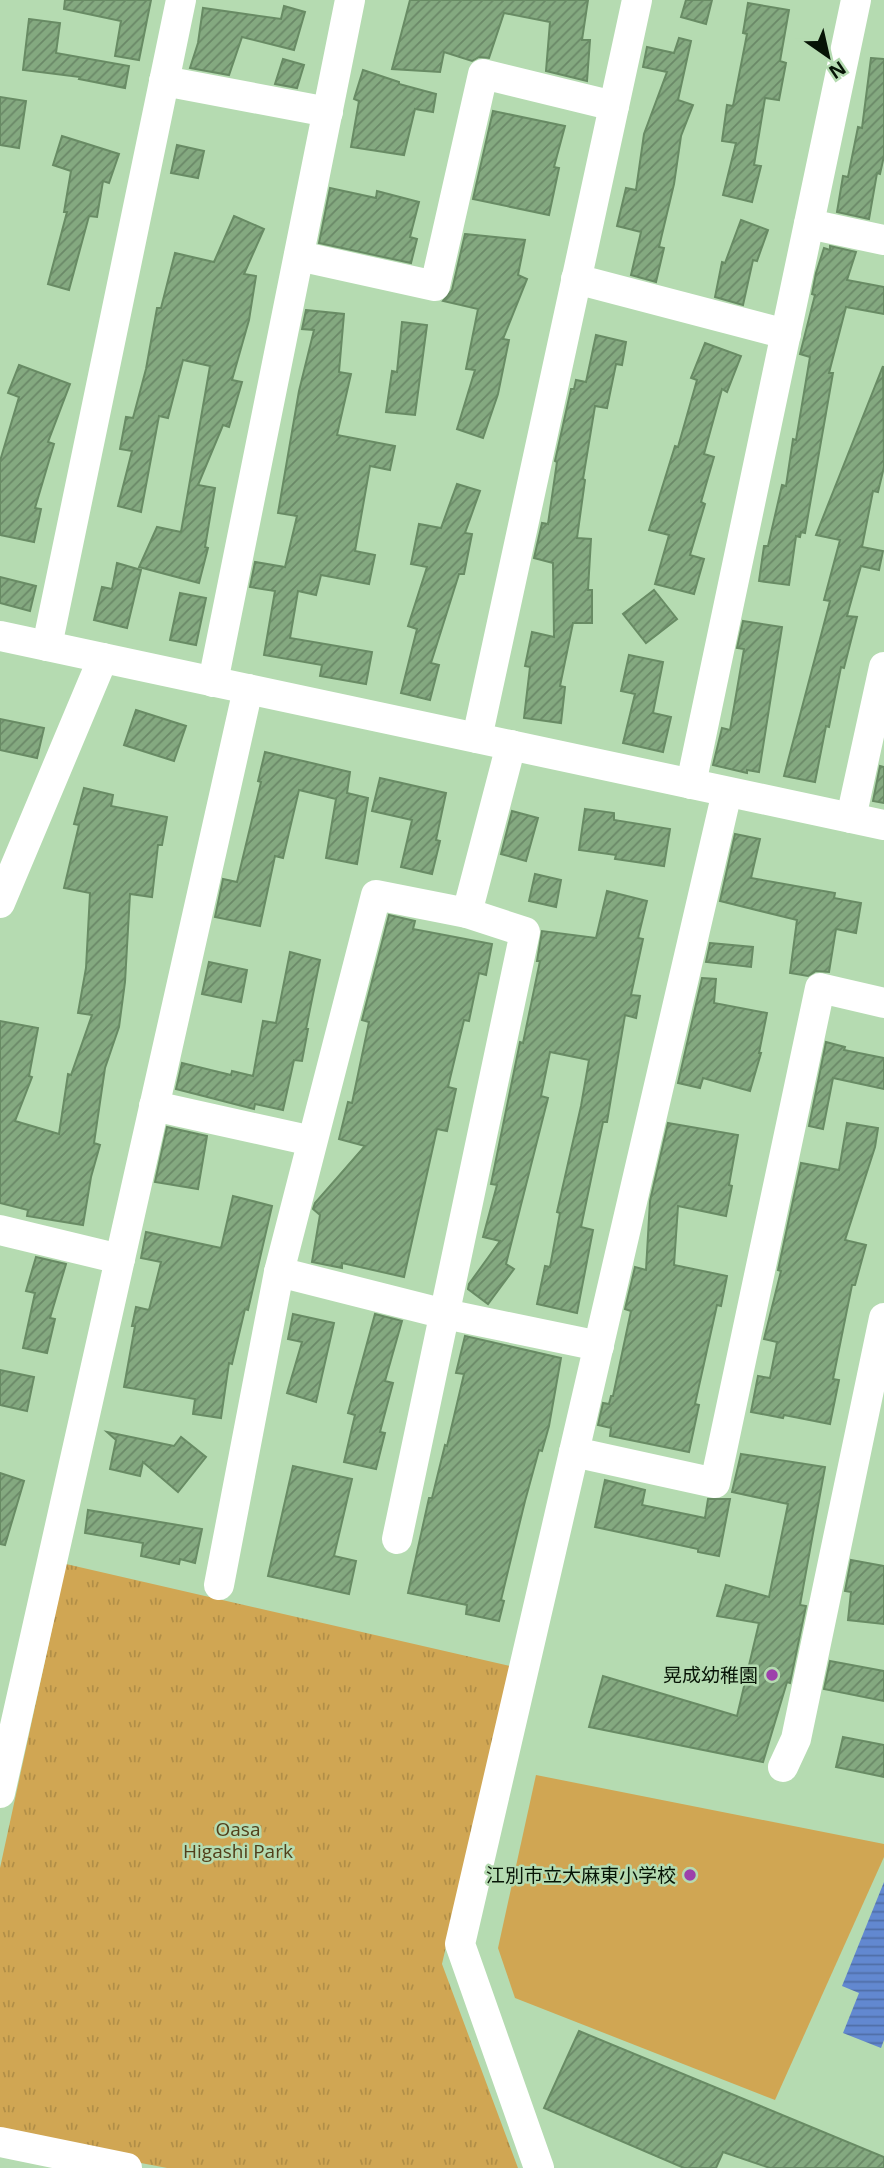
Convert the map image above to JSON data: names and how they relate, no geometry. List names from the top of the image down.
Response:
{
  "parks": ["Oasa Higashi Park"],
  "places": ["晃成幼稚園", "江別市立大麻東小学校"],
  "north": "bottom right"
}
